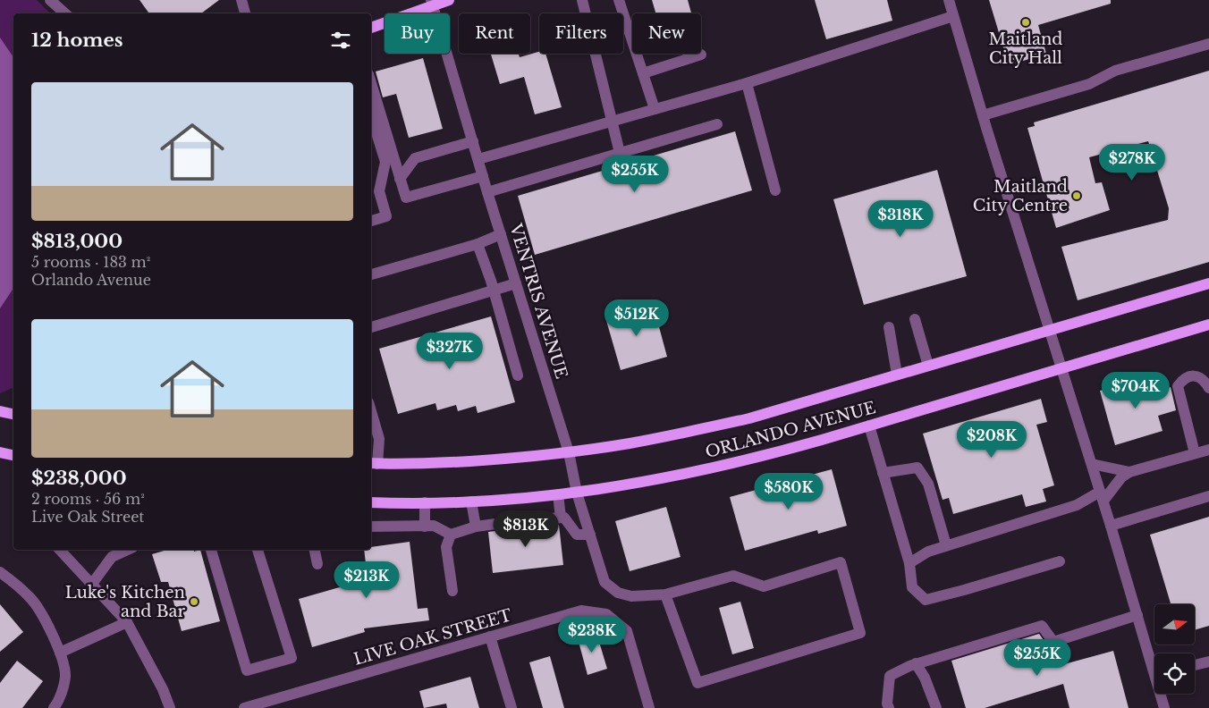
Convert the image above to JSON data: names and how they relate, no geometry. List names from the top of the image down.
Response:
{
  "streets": {
    "main road": ["ORLANDO AVENUE"],
    "street": ["VENTRIS AVENUE", "LIVE OAK STREET"]
  },
  "crossings": [
    ["VENTRIS AVENUE", "ORLANDO AVENUE"]
  ],
  "places": ["Maitland City Hall", "Maitland City Centre", "Luke's Kitchen and Bar"],
  "north": "right",
  "page": {
    "chip": [
      "Buy",
      "Rent",
      "Filters",
      "New"
    ],
    "heading": "12 homes",
    "list": [
      {
        "name": "$813,000",
        "note": "5 rooms · 183 m² · Orlando Avenue"
      },
      {
        "name": "$238,000",
        "note": "2 rooms · 56 m² · Live Oak Street"
      }
    ],
    "price": [
      "$278K",
      "$255K",
      "$318K",
      "$512K",
      "$327K",
      "$704K",
      "$208K",
      "$580K",
      "$813K",
      "$213K",
      "$238K",
      "$255K"
    ]
  }
}
